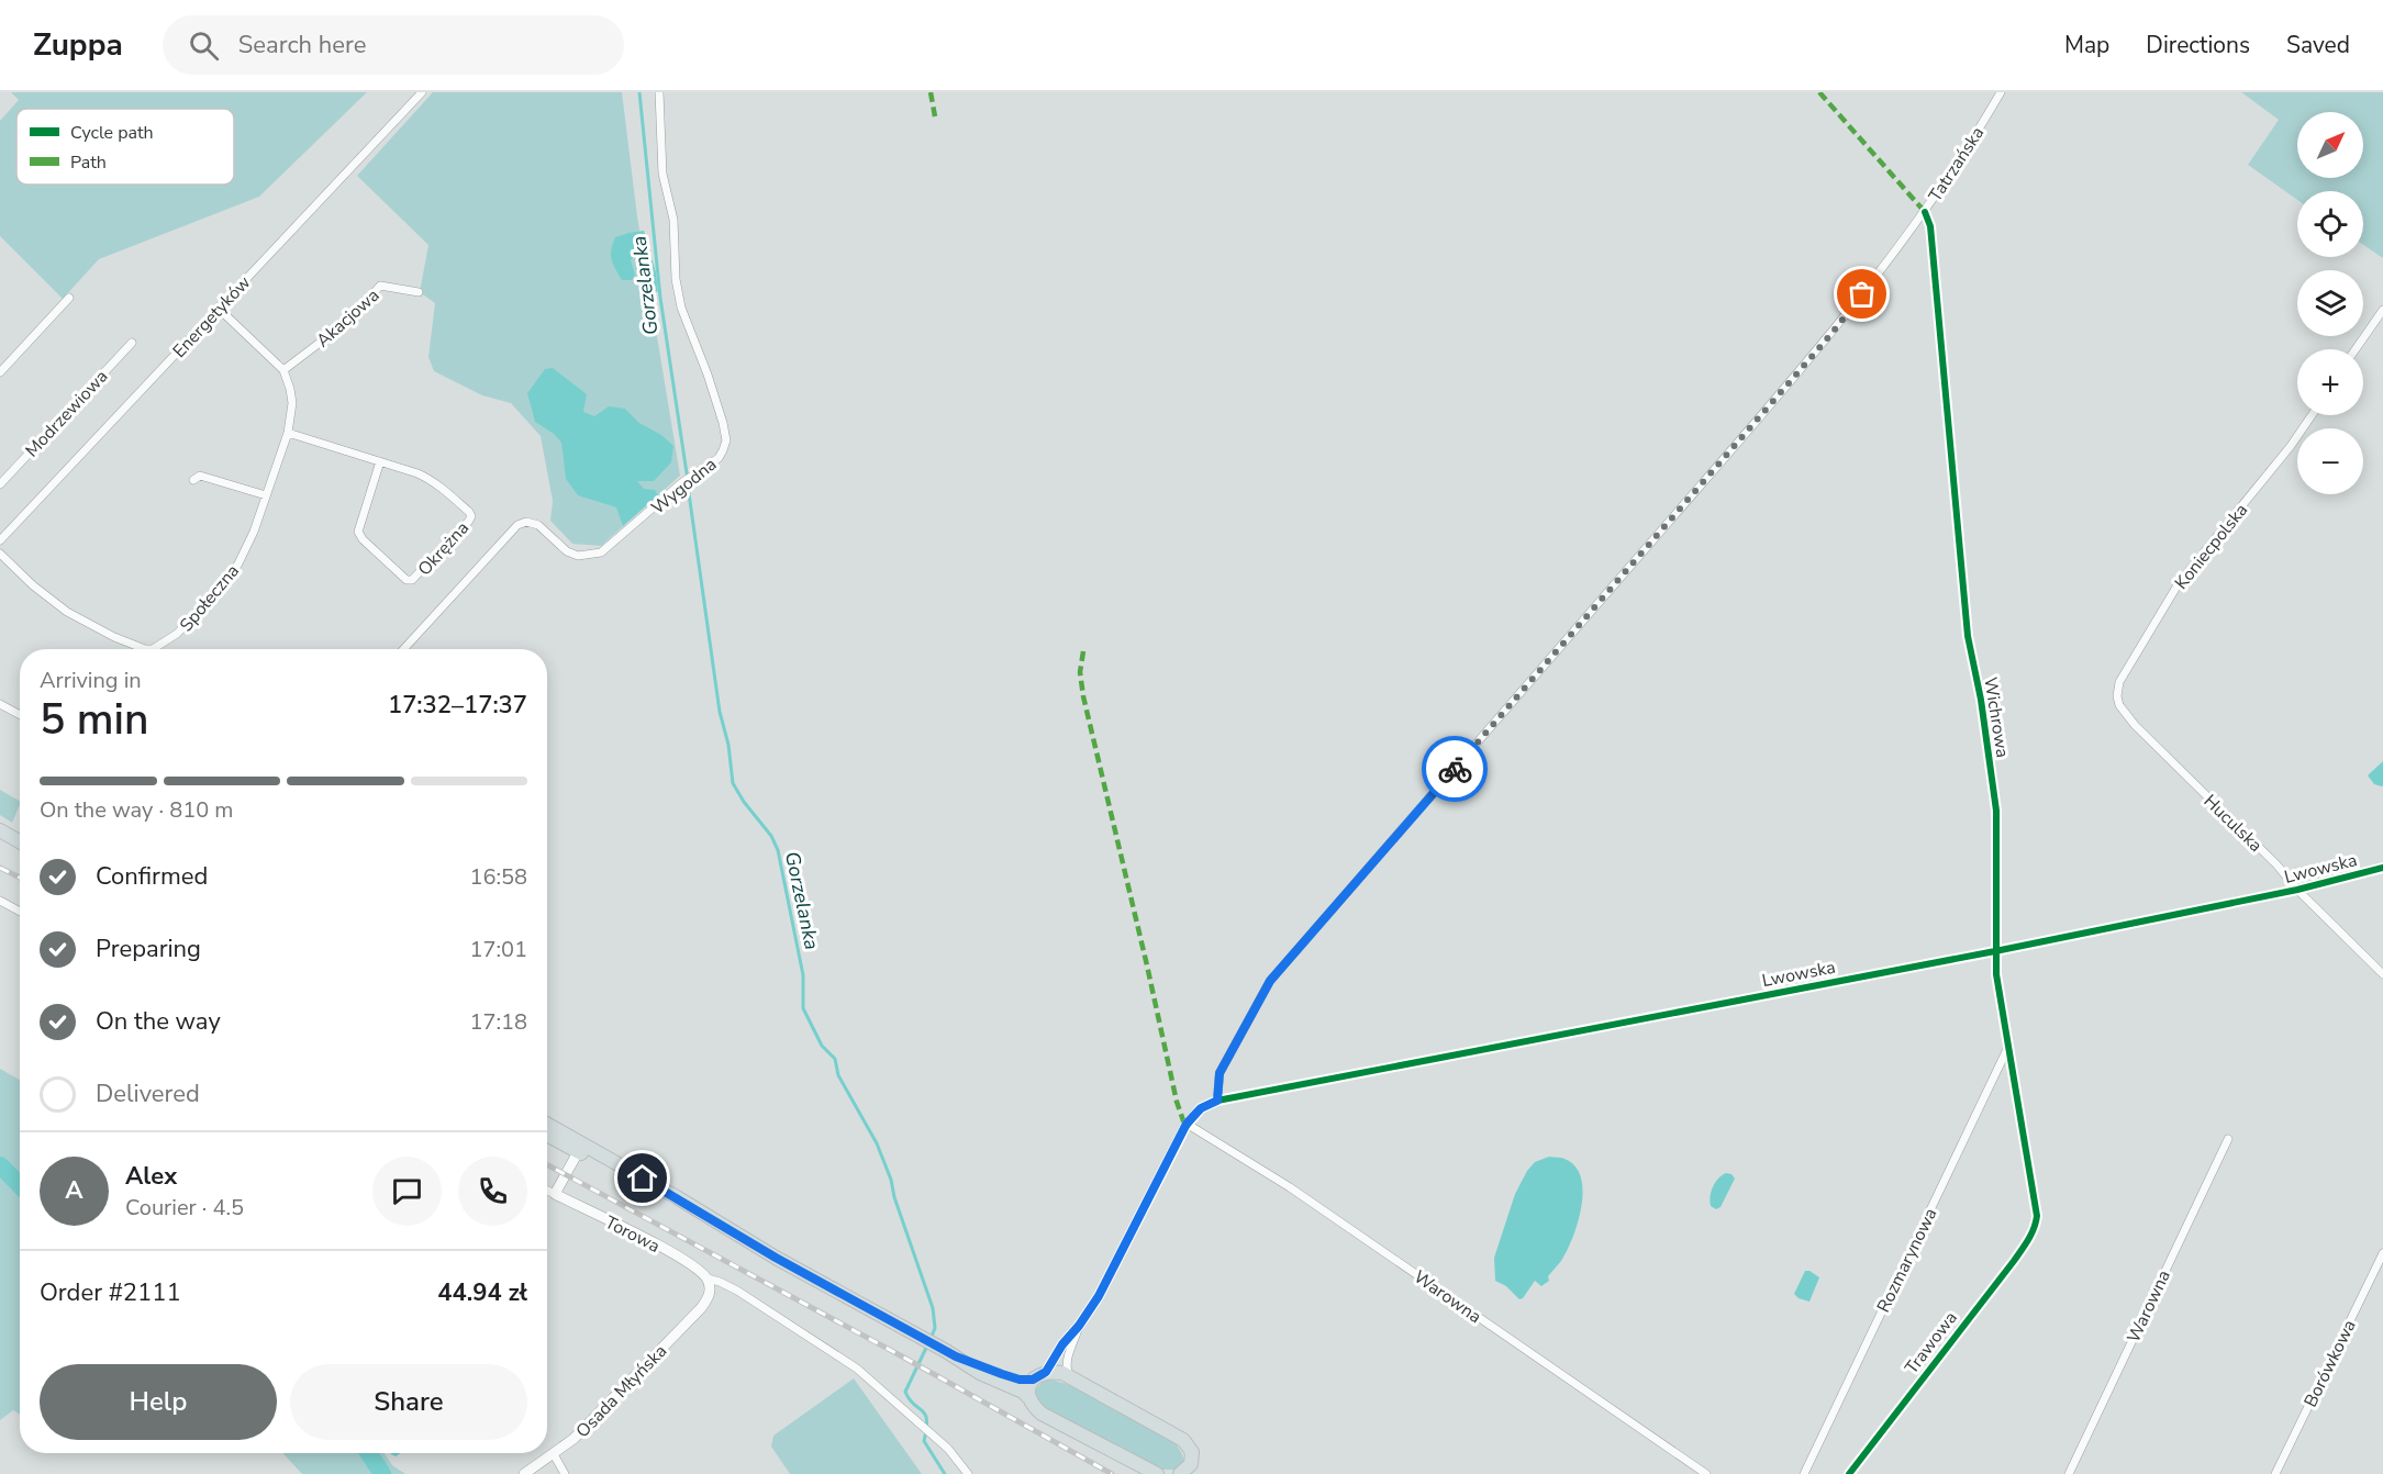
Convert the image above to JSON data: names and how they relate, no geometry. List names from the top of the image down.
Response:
{
  "streets": {
    "street": [
      "Tatrzańska",
      "Energetyków",
      "Akacjowa",
      "Modrzewiowa",
      "Wygodna",
      "Koniecpolska",
      "Okrężna",
      "Społeczna",
      "Wichrowa",
      "Huculska",
      "Lwowska",
      "Torowa",
      "Rozmarynowa",
      "Warowna",
      "Trawowa",
      "Borówkowa",
      "Osada Młyńska"
    ]
  },
  "crossings": [
    ["Tatrzańska", "Wichrowa"],
    ["Tatrzańska", "Lwowska"],
    ["Akacjowa", "Społeczna"],
    ["Koniecpolska", "Huculska"],
    ["Okrężna", "Społeczna"],
    ["Wichrowa", "Lwowska"],
    ["Wichrowa", "Rozmarynowa"],
    ["Wichrowa", "Trawowa"],
    ["Huculska", "Lwowska"],
    ["Torowa", "Osada Młyńska"]
  ],
  "water": ["Gorzelanka"],
  "legend": ["Cycle path", "Path"],
  "north": "top right",
  "page": {
    "header": "Zuppa",
    "search": "Search here",
    "nav": ["Map", "Directions", "Saved"],
    "map_buttons": ["+", "−"],
    "heading": ["5 min", "Arriving in", "17:32–17:37"],
    "panel": [
      "Alex",
      "Courier · 4.5",
      "Order #2111",
      "44.94 zł"
    ],
    "bar": "On the way · 810 m",
    "list": [
      ["Confirmed", "16:58"],
      ["Preparing", "17:01"],
      ["On the way", "17:18"],
      "Delivered"
    ],
    "round": "A",
    "buttons": ["Help", "Share"]
  }
}
